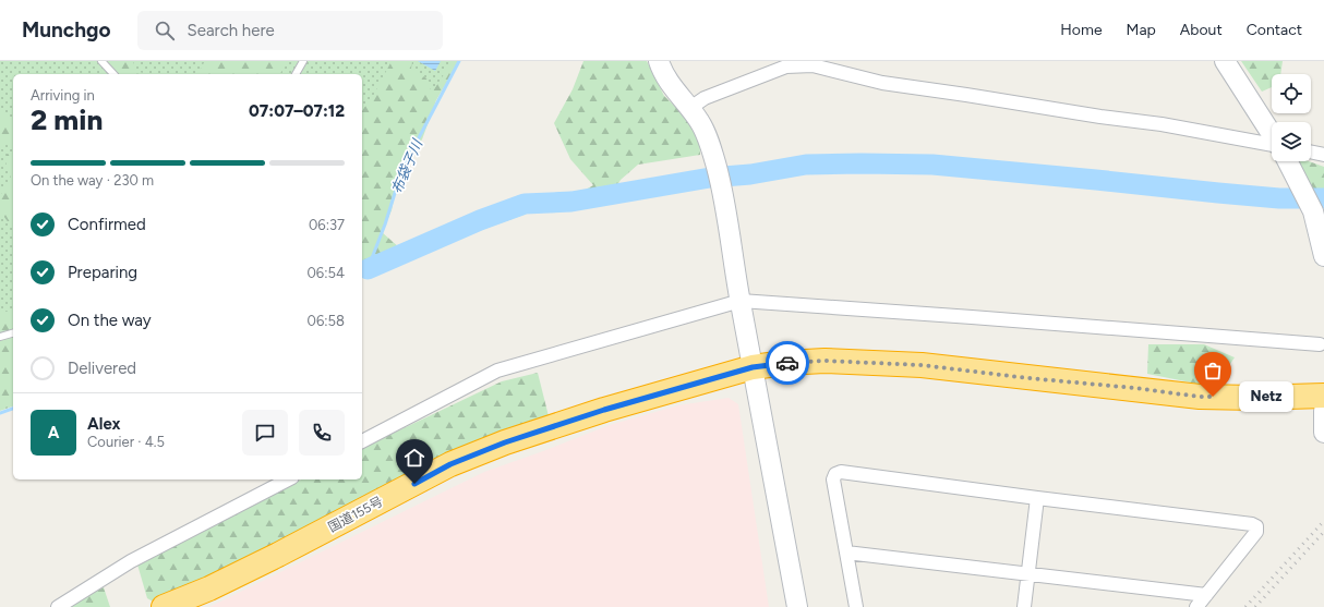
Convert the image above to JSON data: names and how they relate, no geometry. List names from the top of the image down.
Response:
{
  "streets": {
    "highway": ["国道155号"]
  },
  "water": ["布袋子川"],
  "places": ["Netz"],
  "page": {
    "header": "Munchgo",
    "search": "Search here",
    "nav": [
      "Home",
      "Map",
      "About",
      "Contact"
    ],
    "heading": ["2 min", "Arriving in", "07:07–07:12"],
    "panel": ["Alex", "Courier · 4.5"],
    "bar": "On the way · 230 m",
    "list": [
      ["Confirmed", "06:37"],
      ["Preparing", "06:54"],
      ["On the way", "06:58"],
      "Delivered"
    ],
    "bubble": "Netz",
    "round": "A"
  }
}
